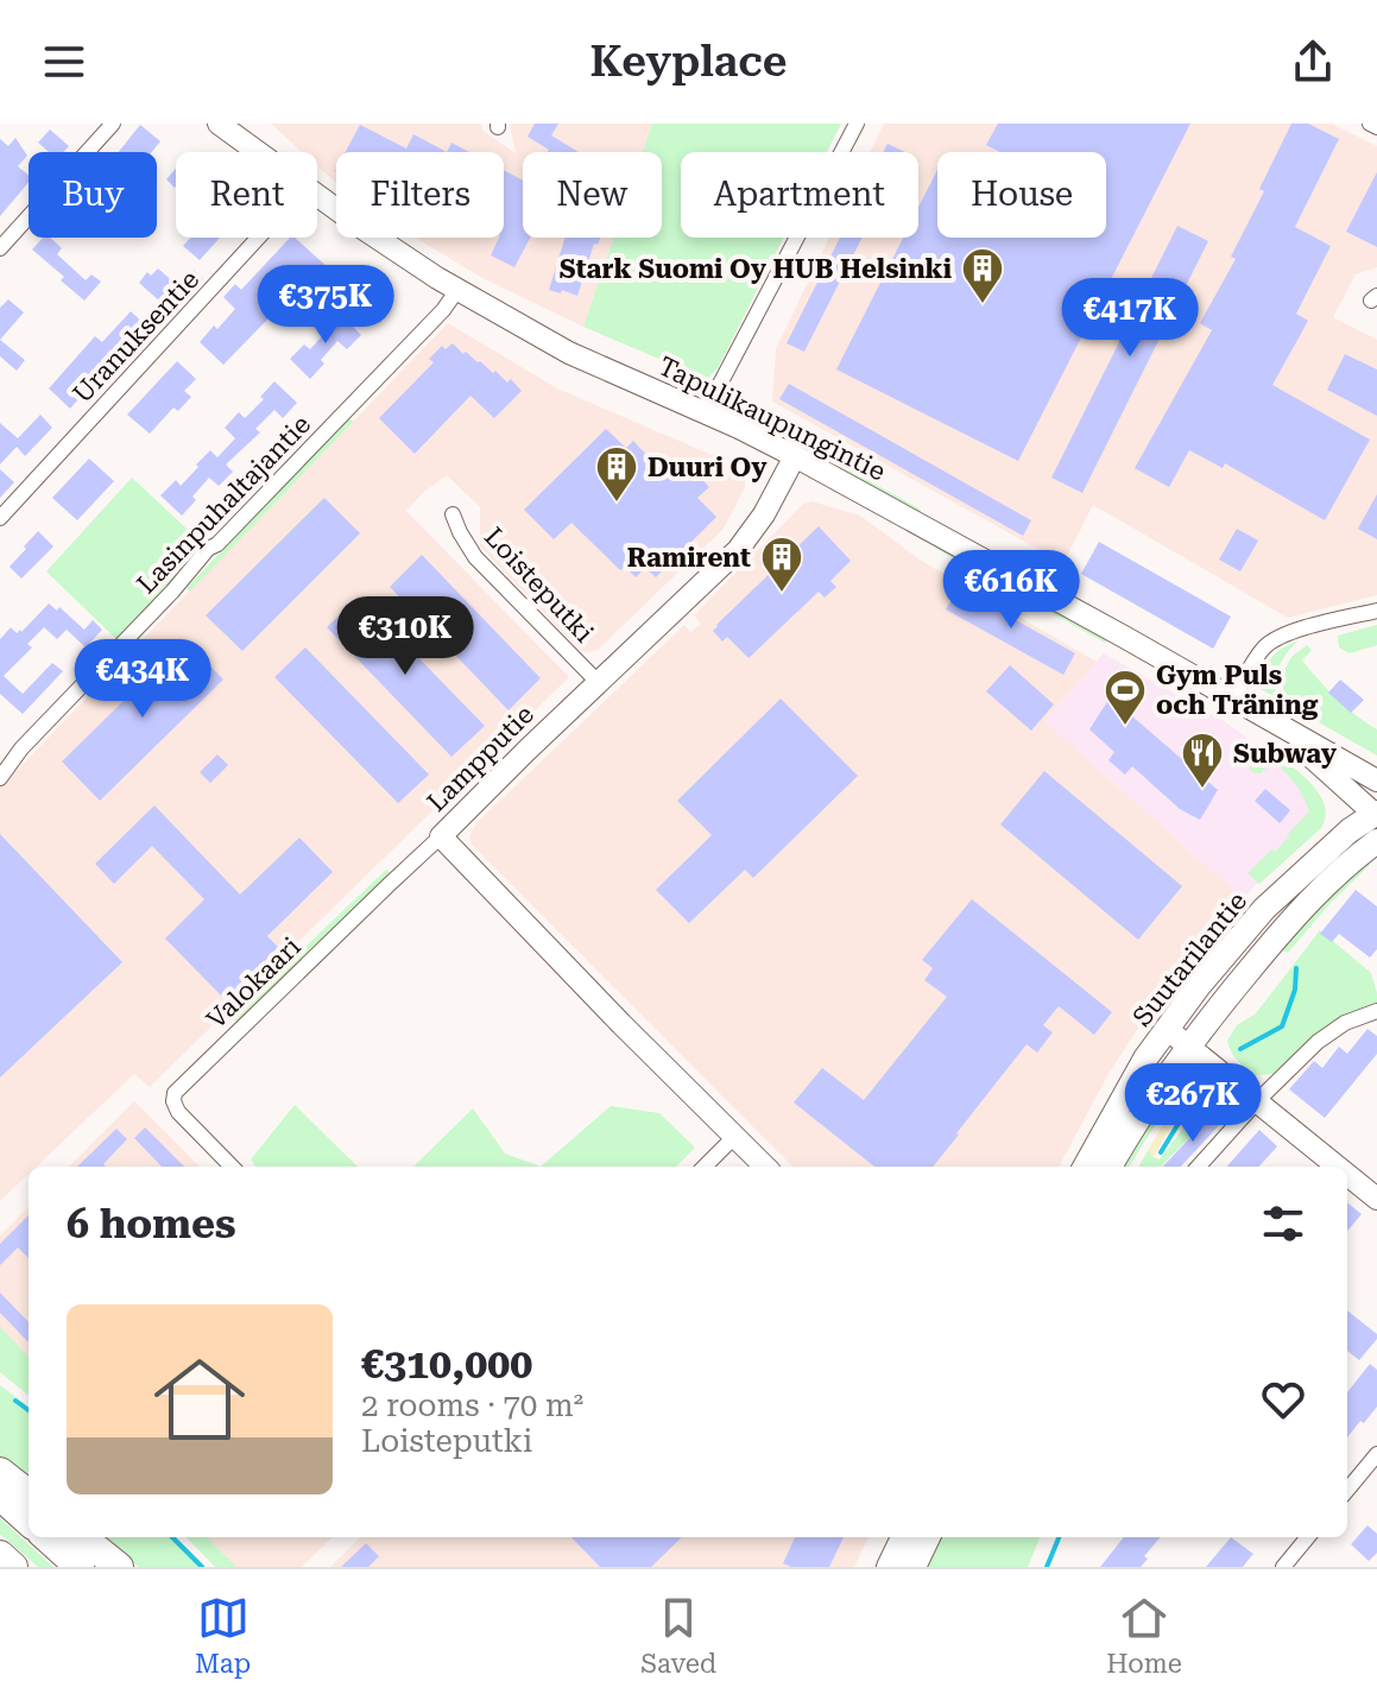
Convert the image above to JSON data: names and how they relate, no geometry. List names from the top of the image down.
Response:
{
  "streets": {
    "main road": ["Tapulikaupungintie", "Lampputie", "Suutarilantie"],
    "street": [
      "Uranuksentie",
      "Lasinpuhaltajantie",
      "Loisteputki",
      "Valokaari"
    ]
  },
  "crossings": [
    ["Tapulikaupungintie", "Lasinpuhaltajantie"],
    ["Tapulikaupungintie", "Lampputie"],
    ["Tapulikaupungintie", "Suutarilantie"],
    ["Loisteputki", "Lampputie"],
    ["Lampputie", "Valokaari"]
  ],
  "places": {
    "building": ["Stark Suomi Oy HUB Helsinki", "Duuri Oy", "Ramirent"],
    "sports": ["Gym Puls och Träning"],
    "restaurant": ["Subway"]
  },
  "page": {
    "header": "Keyplace",
    "chip": [
      "Buy",
      "Rent",
      "Filters",
      "New",
      "Apartment",
      "House"
    ],
    "price": [
      "€375K",
      "€417K",
      "€616K",
      "€310K",
      "€434K",
      "€267K"
    ],
    "heading": "6 homes",
    "list": [
      {
        "name": "€310,000",
        "note": "2 rooms · 70 m² · Loisteputki"
      }
    ],
    "tabs": ["Map", "Saved", "Home"]
  }
}
